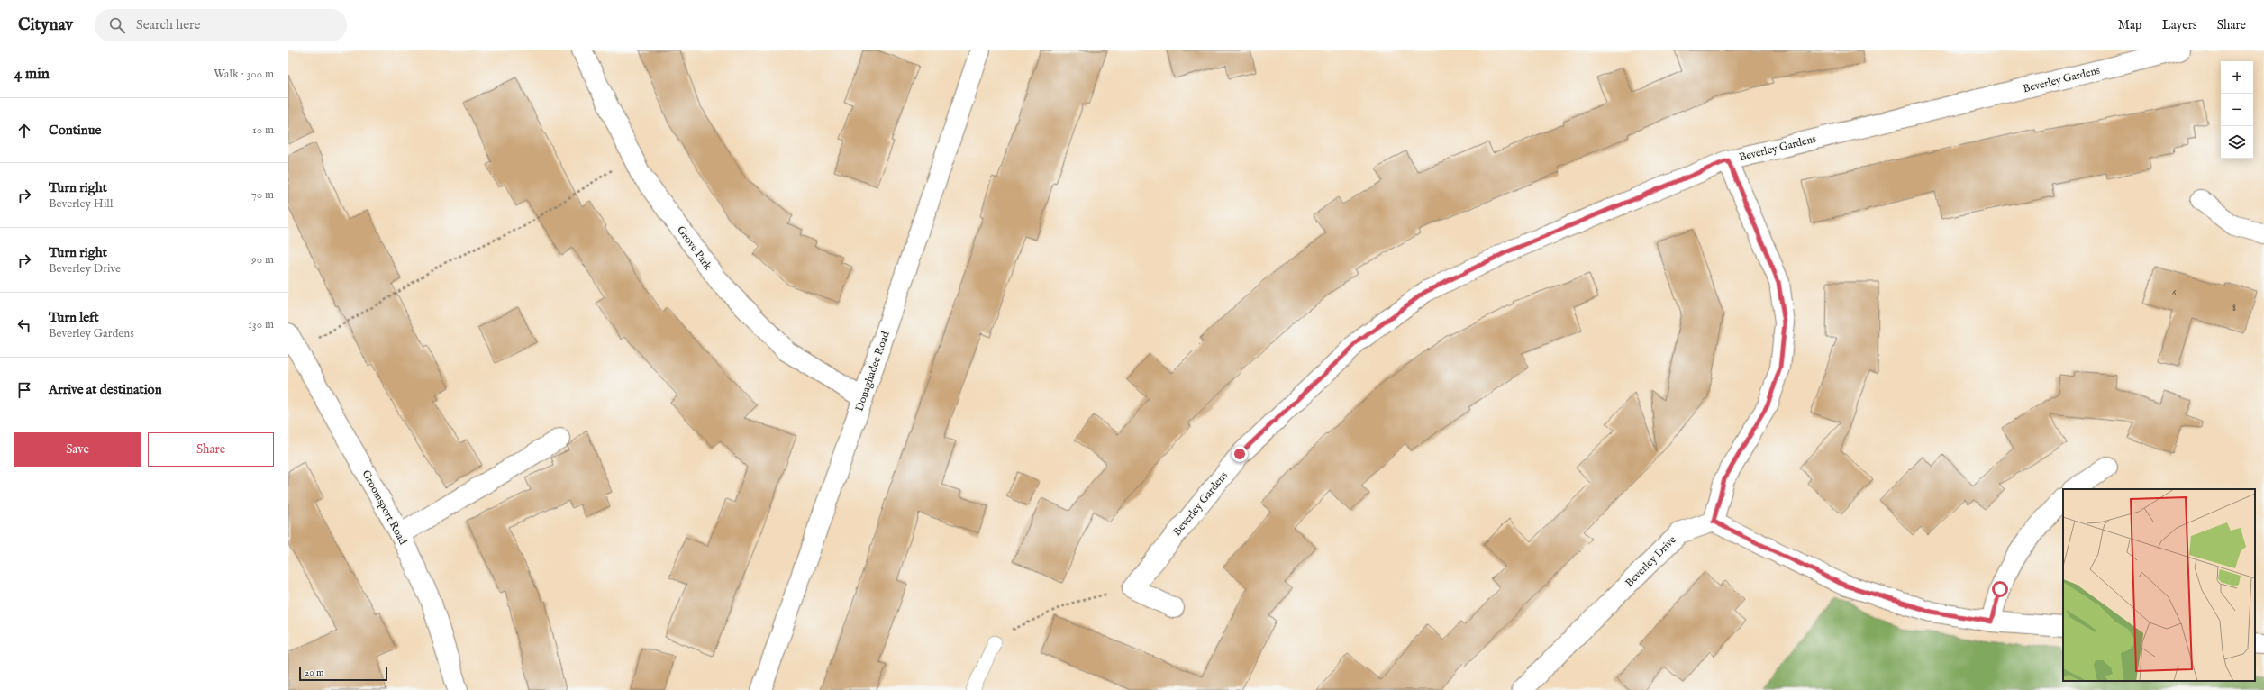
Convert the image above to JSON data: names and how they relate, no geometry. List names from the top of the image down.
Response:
{
  "streets": {
    "street": [
      "Beverley Gardens",
      "Grove Park",
      "Donaghadee Road",
      "Groomsport Road",
      "Beverley Drive"
    ]
  },
  "crossings": [
    ["Grove Park", "Donaghadee Road"]
  ],
  "house_numbers": ["6", "8"],
  "scale_bar": "20 m",
  "page": {
    "header": "Citynav",
    "search": "Search here",
    "nav": ["Map", "Layers", "Share"],
    "heading": ["4 min", "Walk · 300 m"],
    "map_buttons": ["+", "−"],
    "list": [
      ["Continue", "10 m"],
      ["Turn right", "Beverley Hill", "70 m"],
      ["Turn right", "Beverley Drive", "90 m"],
      ["Turn left", "Beverley Gardens", "130 m"],
      "Arrive at destination"
    ],
    "buttons": ["Save", "Share"],
    "scale": "20 m"
  }
}
